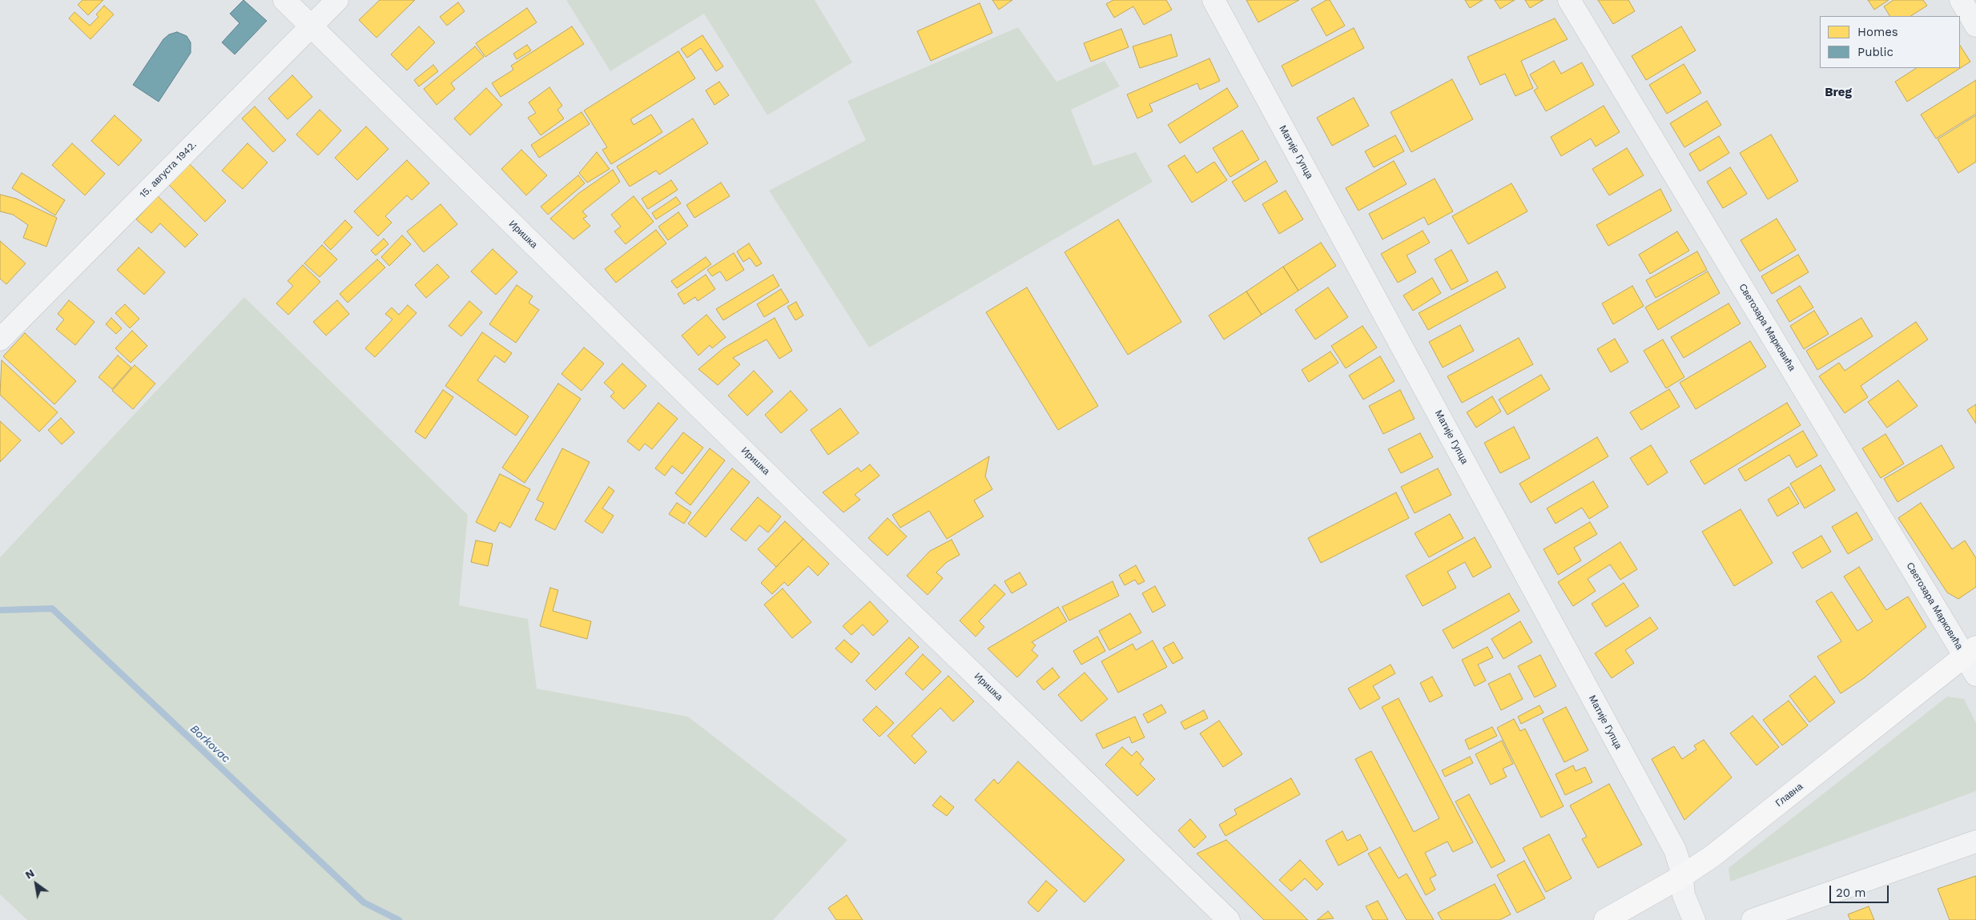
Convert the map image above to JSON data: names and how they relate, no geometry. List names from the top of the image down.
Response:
{
  "streets": {
    "main road": ["Главна"],
    "street": [
      "Матије Гупца",
      "15. августа 1942.",
      "Иришка",
      "Светозара Марковића"
    ]
  },
  "crossings": [
    ["Матије Гупца", "Главна"],
    ["15. августа 1942.", "Иришка"],
    ["Светозара Марковића", "Главна"]
  ],
  "districts": ["Breg"],
  "water": ["Borkovac"],
  "legend": ["Homes", "Public"],
  "scale_bar": "20 m",
  "north": "top left"
}
